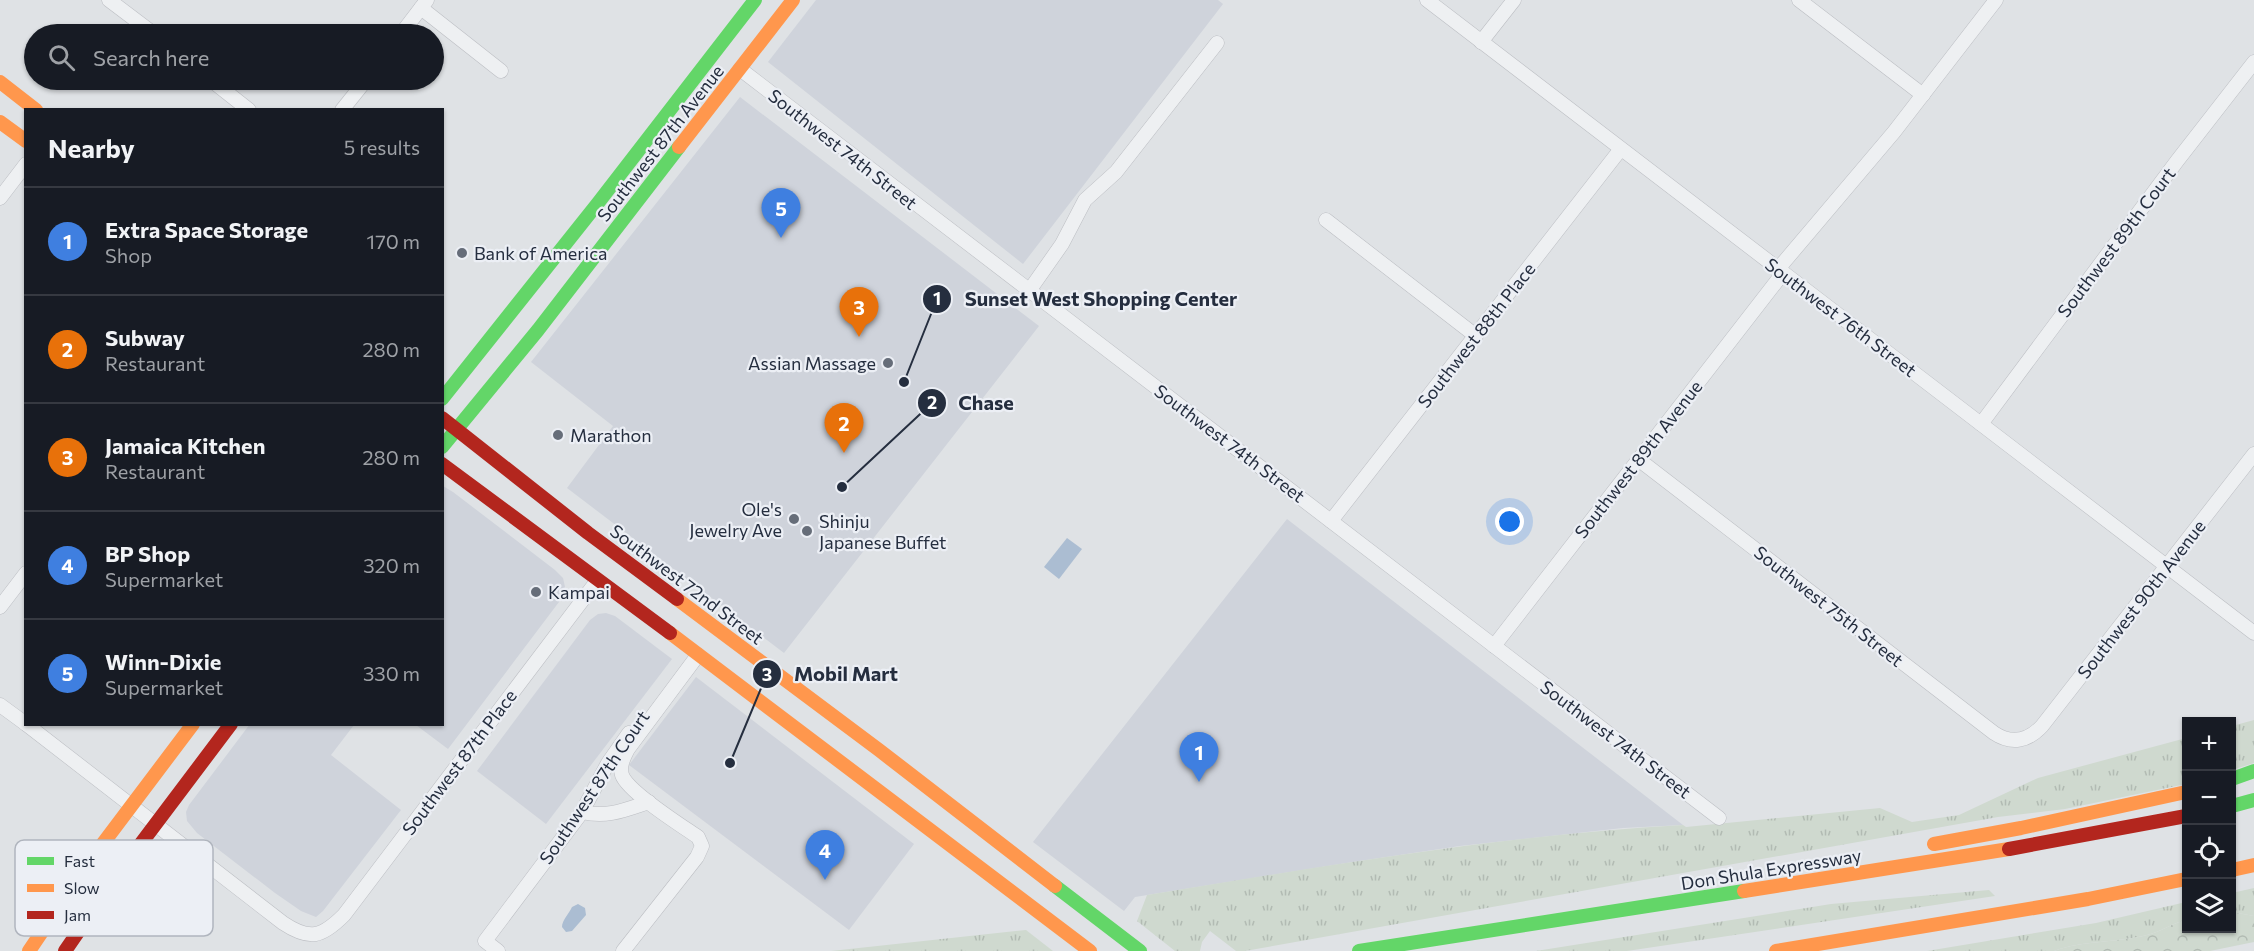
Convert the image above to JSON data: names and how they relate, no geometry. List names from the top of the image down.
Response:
{
  "streets": {
    "main road": ["Southwest 87th Avenue", "Southwest 72nd Street", "Don Shula Expressway"],
    "street": [
      "Southwest 74th Street",
      "Southwest 89th Court",
      "Southwest 76th Street",
      "Southwest 88th Place",
      "Southwest 89th Avenue",
      "Southwest 90th Avenue",
      "Southwest 75th Street",
      "Southwest 87th Place",
      "Southwest 87th Court"
    ]
  },
  "crossings": [
    ["Southwest 87th Avenue", "Southwest 74th Street"],
    ["Southwest 87th Avenue", "Southwest 72nd Street"],
    ["Southwest 74th Street", "Southwest 88th Place"],
    ["Southwest 74th Street", "Southwest 89th Avenue"],
    ["Southwest 89th Court", "Southwest 76th Street"],
    ["Southwest 76th Street", "Southwest 88th Place"],
    ["Southwest 76th Street", "Southwest 89th Avenue"],
    ["Southwest 76th Street", "Southwest 90th Avenue"],
    ["Southwest 89th Avenue", "Southwest 75th Street"],
    ["Southwest 72nd Street", "Southwest 87th Place"],
    ["Southwest 72nd Street", "Southwest 87th Court"],
    ["Southwest 90th Avenue", "Southwest 75th Street"]
  ],
  "places": [
    "Bank of America",
    "Assian Massage",
    "Sunset West Shopping Center",
    "Marathon",
    "Chase",
    "Ole's Jewelry Ave",
    "Shinju Japanese Buffet",
    "Kampai",
    "Mobil Mart"
  ],
  "legend": ["Fast", "Slow", "Jam"],
  "page": {
    "search": "Search here",
    "heading": ["Nearby", "5 results"],
    "list": [
      {
        "mark": "1",
        "name": "Extra Space Storage",
        "note": "Shop",
        "value": "170 m"
      },
      {
        "mark": "2",
        "name": "Subway",
        "note": "Restaurant",
        "value": "280 m"
      },
      {
        "mark": "3",
        "name": "Jamaica Kitchen",
        "note": "Restaurant",
        "value": "280 m"
      },
      {
        "mark": "4",
        "name": "BP Shop",
        "note": "Supermarket",
        "value": "320 m"
      },
      {
        "mark": "5",
        "name": "Winn-Dixie",
        "note": "Supermarket",
        "value": "330 m"
      }
    ],
    "pins": [
      "5",
      "3",
      "2",
      "1",
      "4"
    ],
    "map_buttons": ["+", "−"]
  }
}
